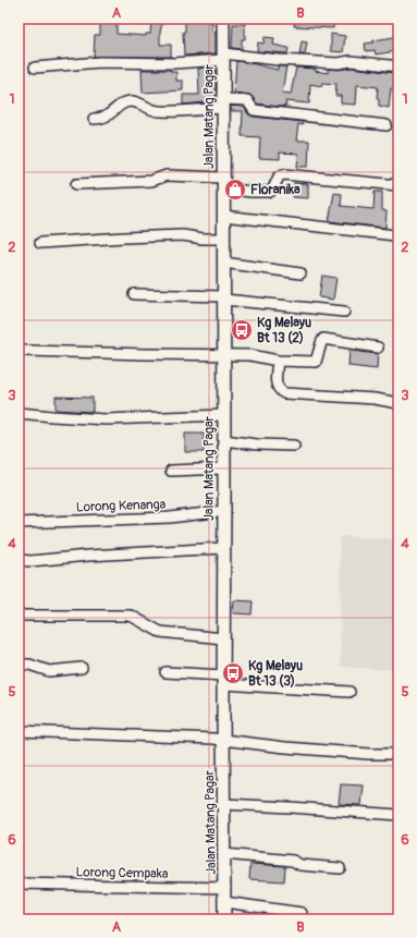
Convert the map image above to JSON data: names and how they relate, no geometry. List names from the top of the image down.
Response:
{
  "streets": {
    "main road": ["Jalan Matang Pagar"],
    "street": ["Lorong Kenanga", "Lorong Cempaka"]
  },
  "crossings": [
    ["Jalan Matang Pagar", "Lorong Kenanga"],
    ["Jalan Matang Pagar", "Lorong Cempaka"]
  ],
  "places": {
    "shop": ["Floranika"],
    "bus stop": ["Kg Melayu Bt 13 (2)", "Kg Melayu Bt 13 (3)"]
  },
  "grid": {
    "columns": ["A", "B"],
    "rows": [
      "1",
      "2",
      "3",
      "4",
      "5",
      "6"
    ]
  }
}
